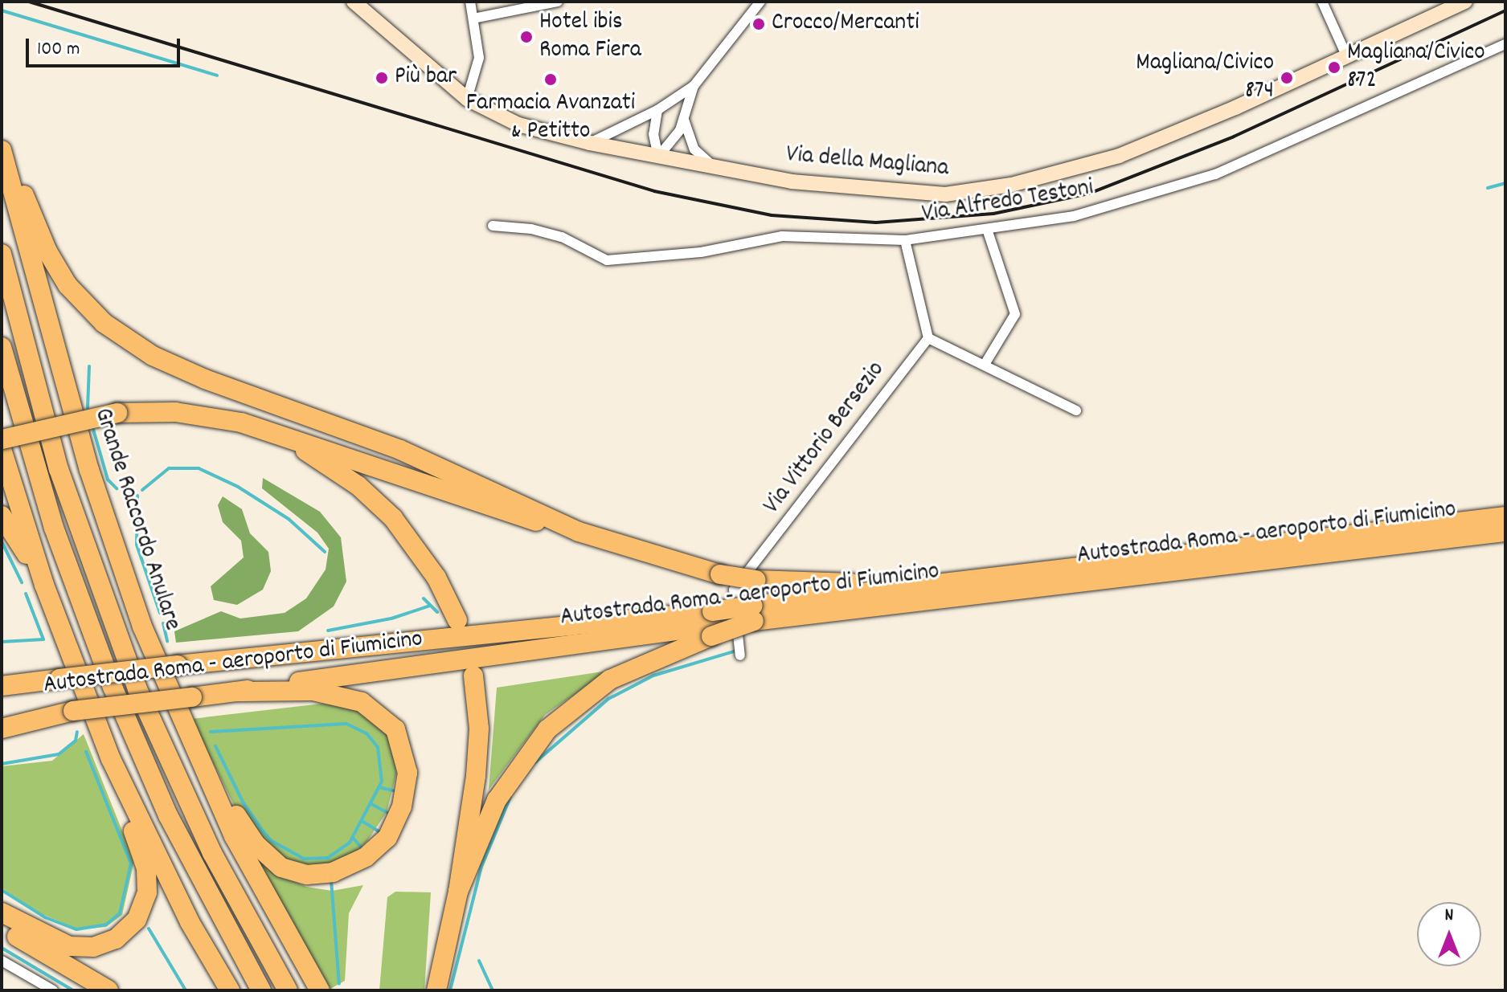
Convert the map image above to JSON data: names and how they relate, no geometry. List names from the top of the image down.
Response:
{
  "streets": {
    "highway": ["Grande Raccordo Anulare", "Autostrada Roma - aeroporto di Fiumicino"],
    "main road": ["Via della Magliana"],
    "street": ["Via Alfredo Testoni", "Via Vittorio Bersezio"]
  },
  "places": [
    "Crocco/Mercanti",
    "Hotel ibis Roma Fiera",
    "Magliana/Civico 872",
    "Più bar",
    "Magliana/Civico 874",
    "Farmacia Avanzati & Petitto"
  ],
  "scale_bar": "100 m",
  "north": "top"
}
